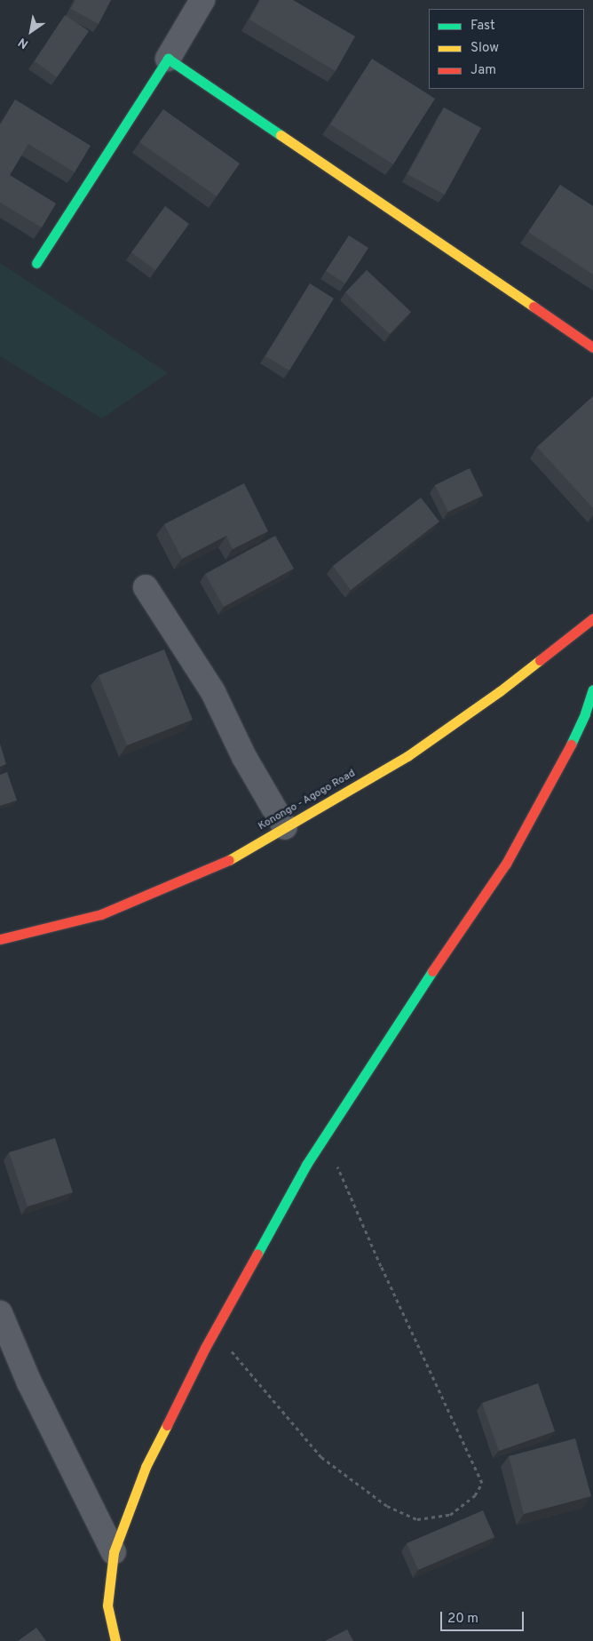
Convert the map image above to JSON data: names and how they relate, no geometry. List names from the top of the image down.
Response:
{
  "streets": {
    "street": ["Konongo - Agogo Road"]
  },
  "legend": ["Fast", "Slow", "Jam"],
  "scale_bar": "20 m",
  "north": "bottom left"
}
